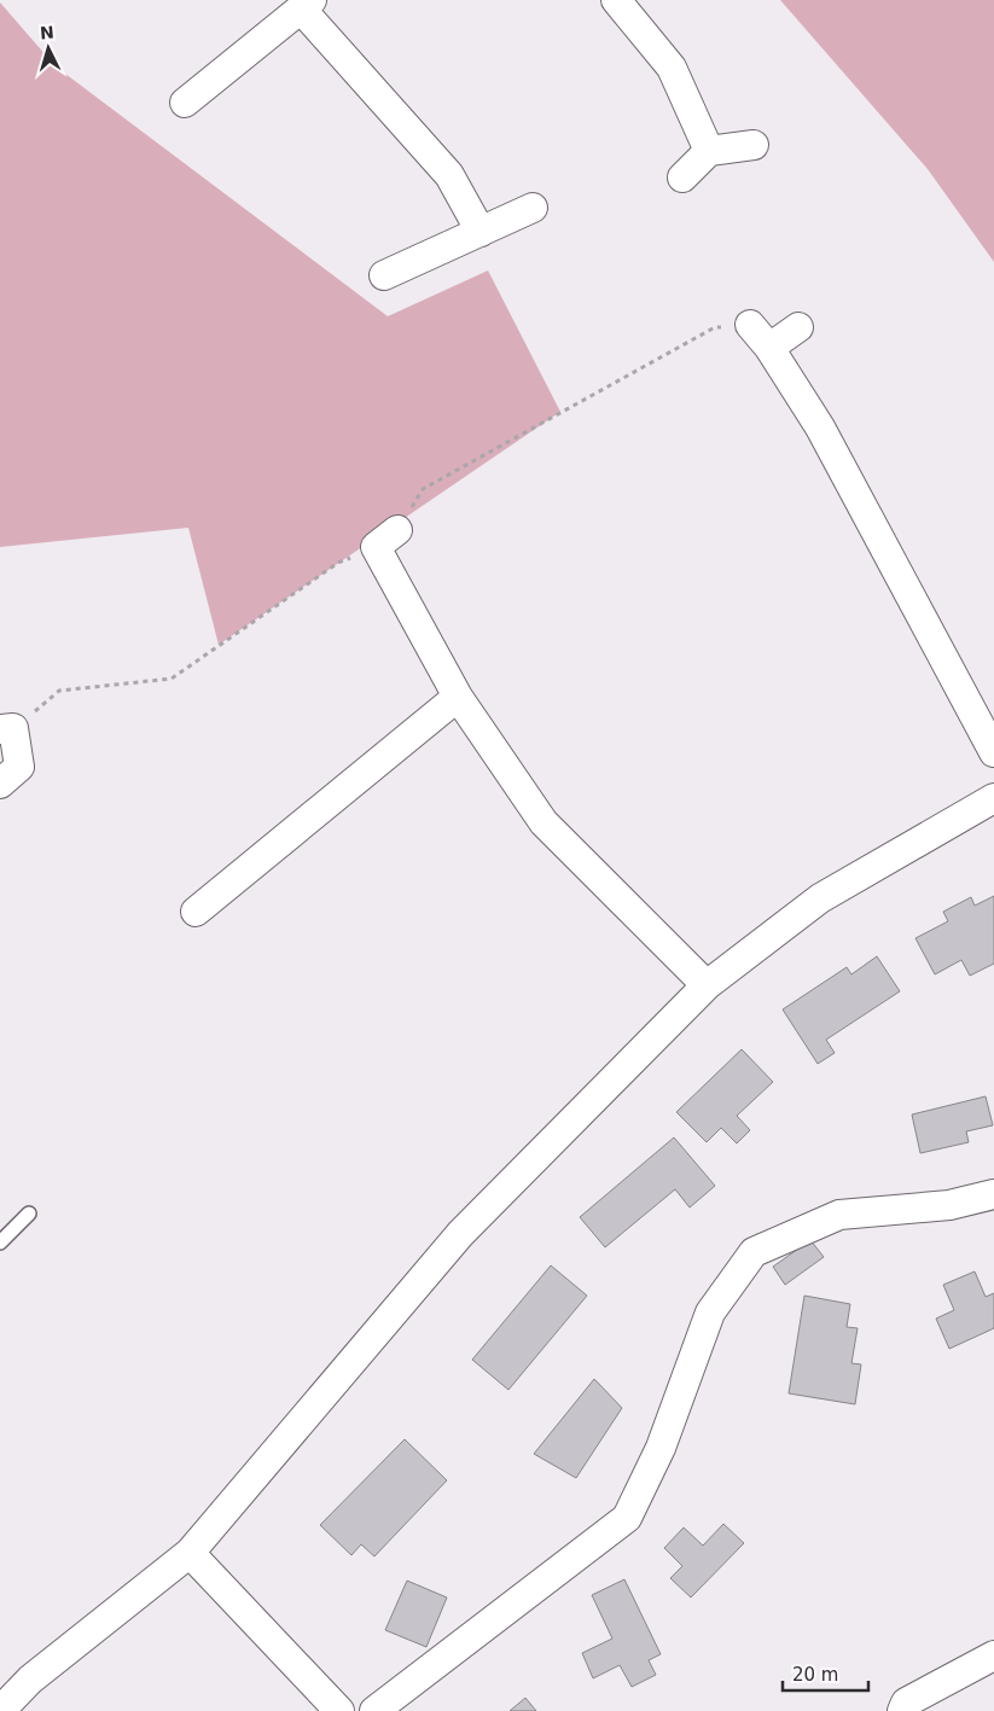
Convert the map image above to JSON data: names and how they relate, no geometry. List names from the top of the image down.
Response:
{
  "scale_bar": "20 m",
  "north": "top"
}
